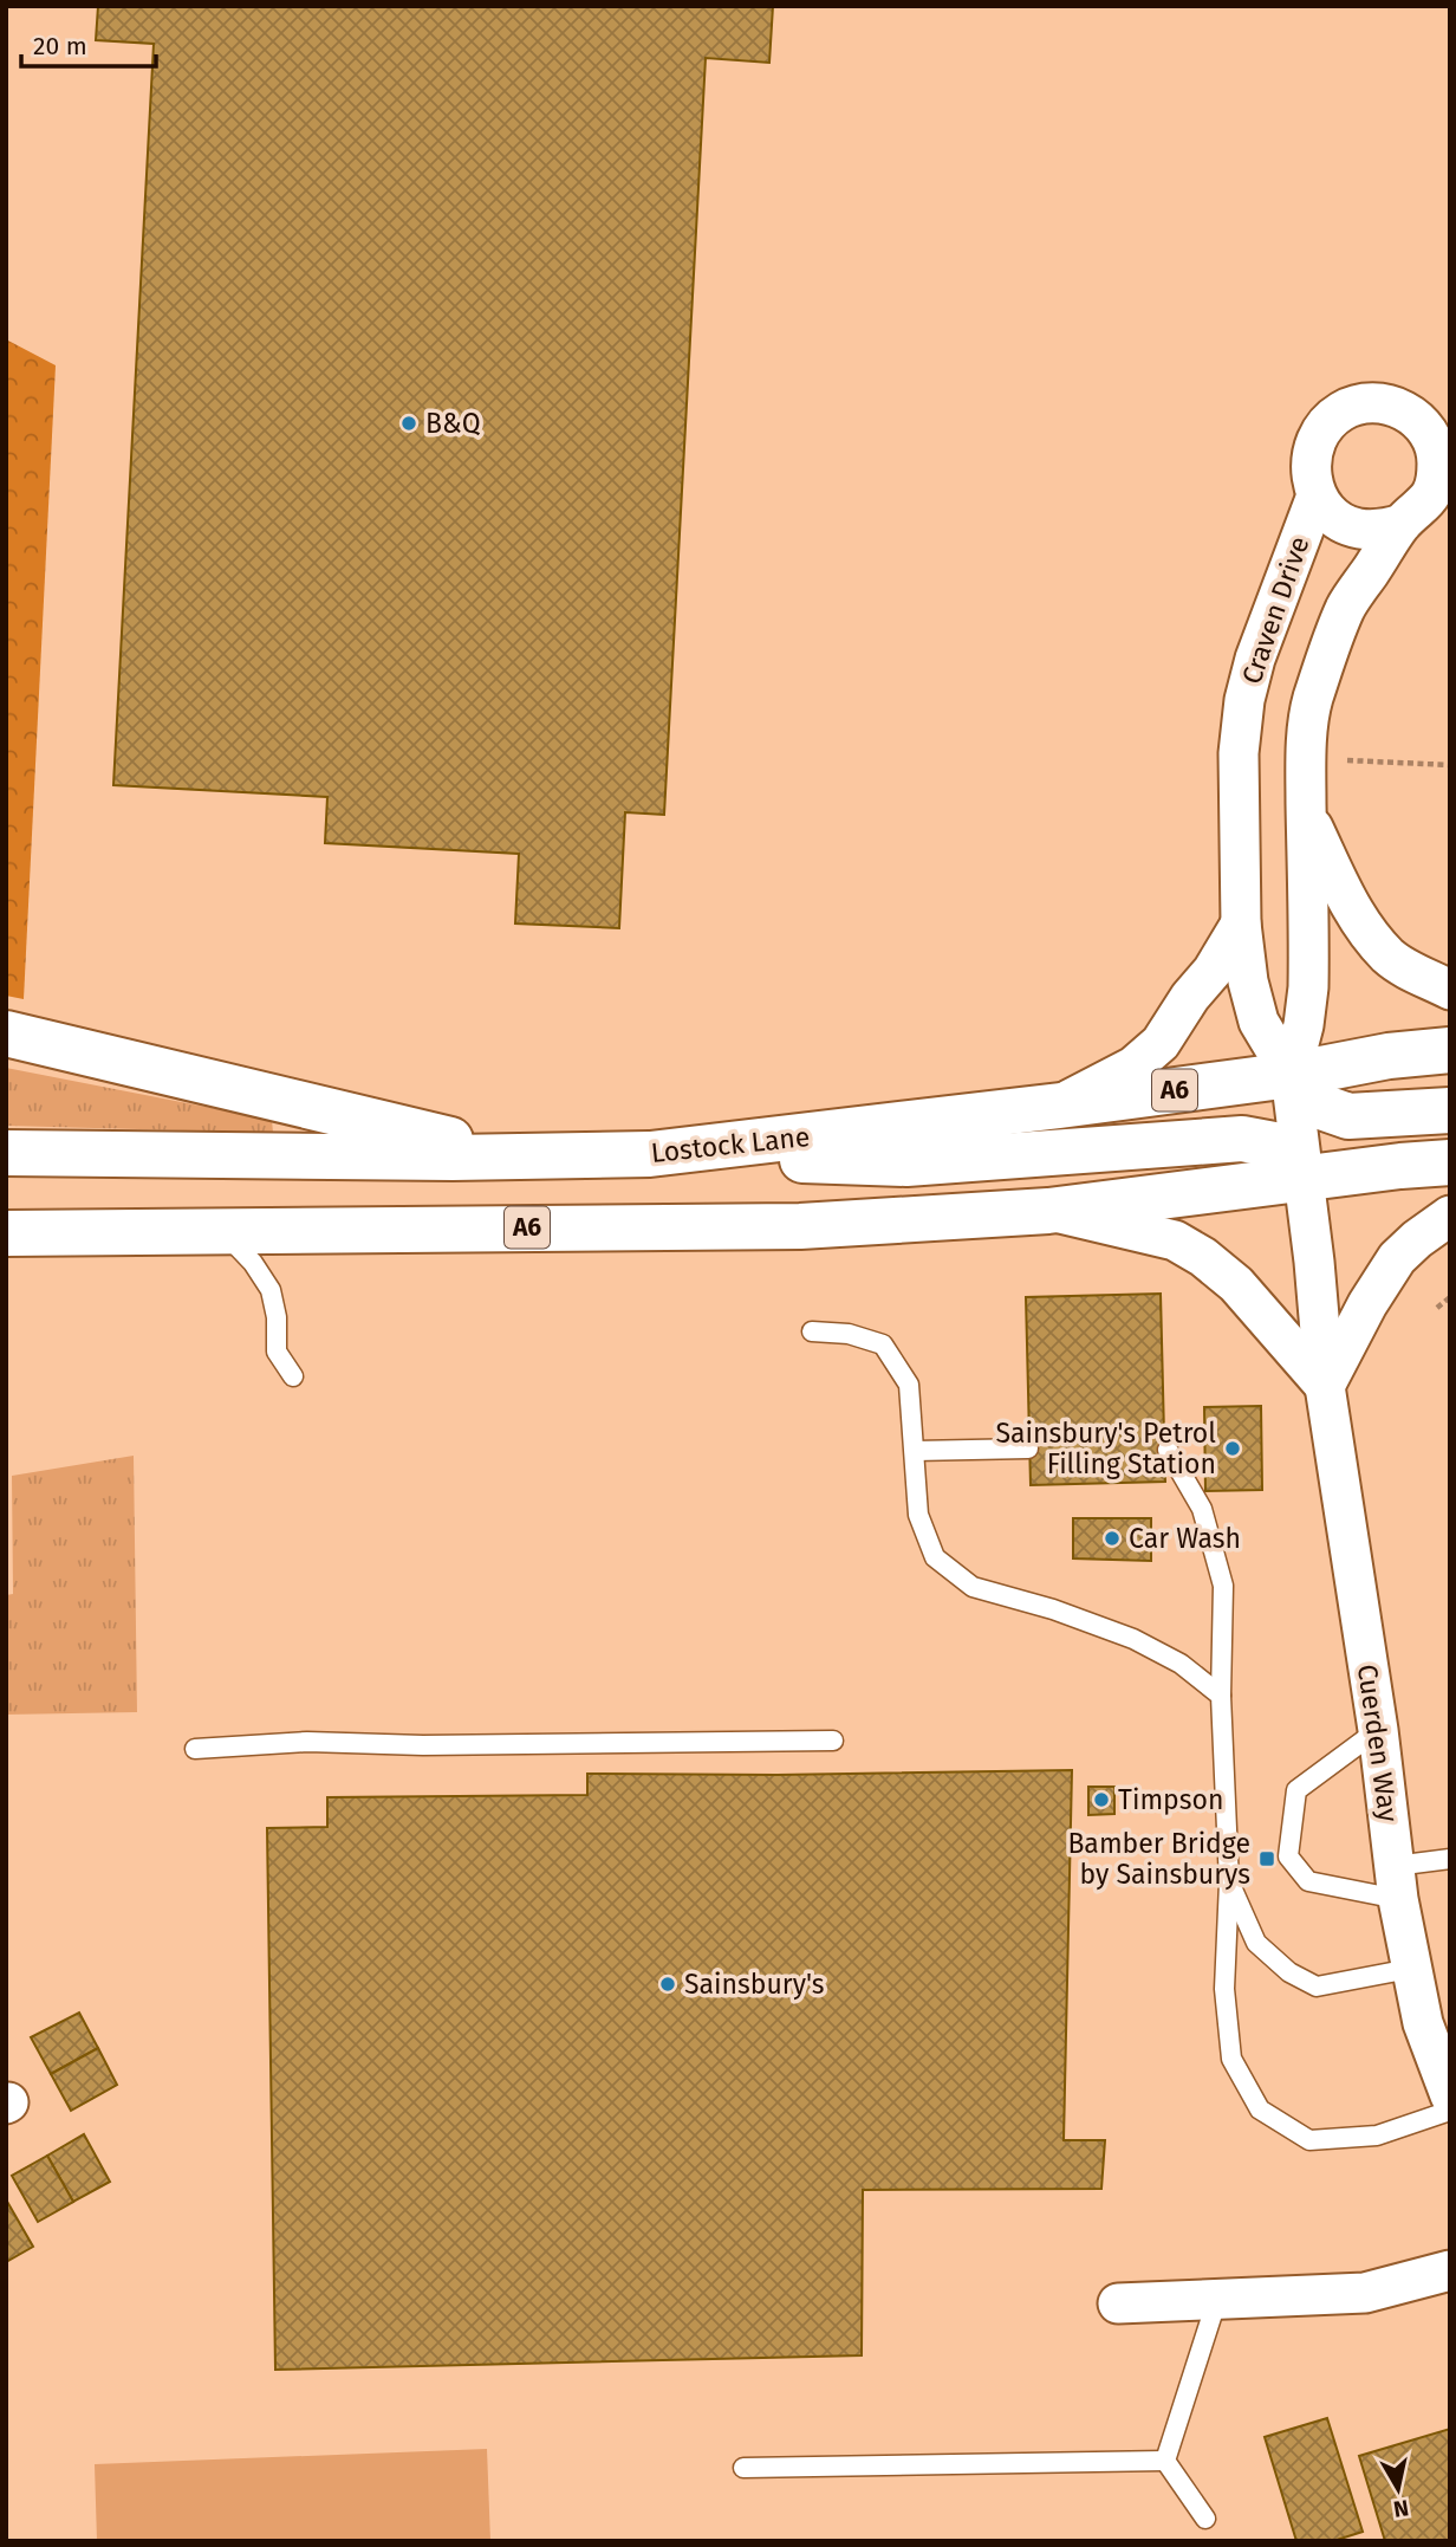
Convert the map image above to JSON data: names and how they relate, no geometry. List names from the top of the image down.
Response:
{
  "streets": {
    "highway": ["A6", "Lostock Lane"],
    "street": ["Craven Drive", "Cuerden Way"]
  },
  "crossings": [
    ["Craven Drive", "Lostock Lane"],
    ["Craven Drive", "Cuerden Way"],
    ["A6", "Cuerden Way"],
    ["Lostock Lane", "Cuerden Way"]
  ],
  "places": {
    "other": [
      "B&Q",
      "Sainsbury's Petrol Filling Station",
      "Car Wash",
      "Timpson",
      "Sainsbury's"
    ],
    "transit": ["Bamber Bridge by Sainsburys"]
  },
  "scale_bar": "20 m",
  "north": "bottom"
}
